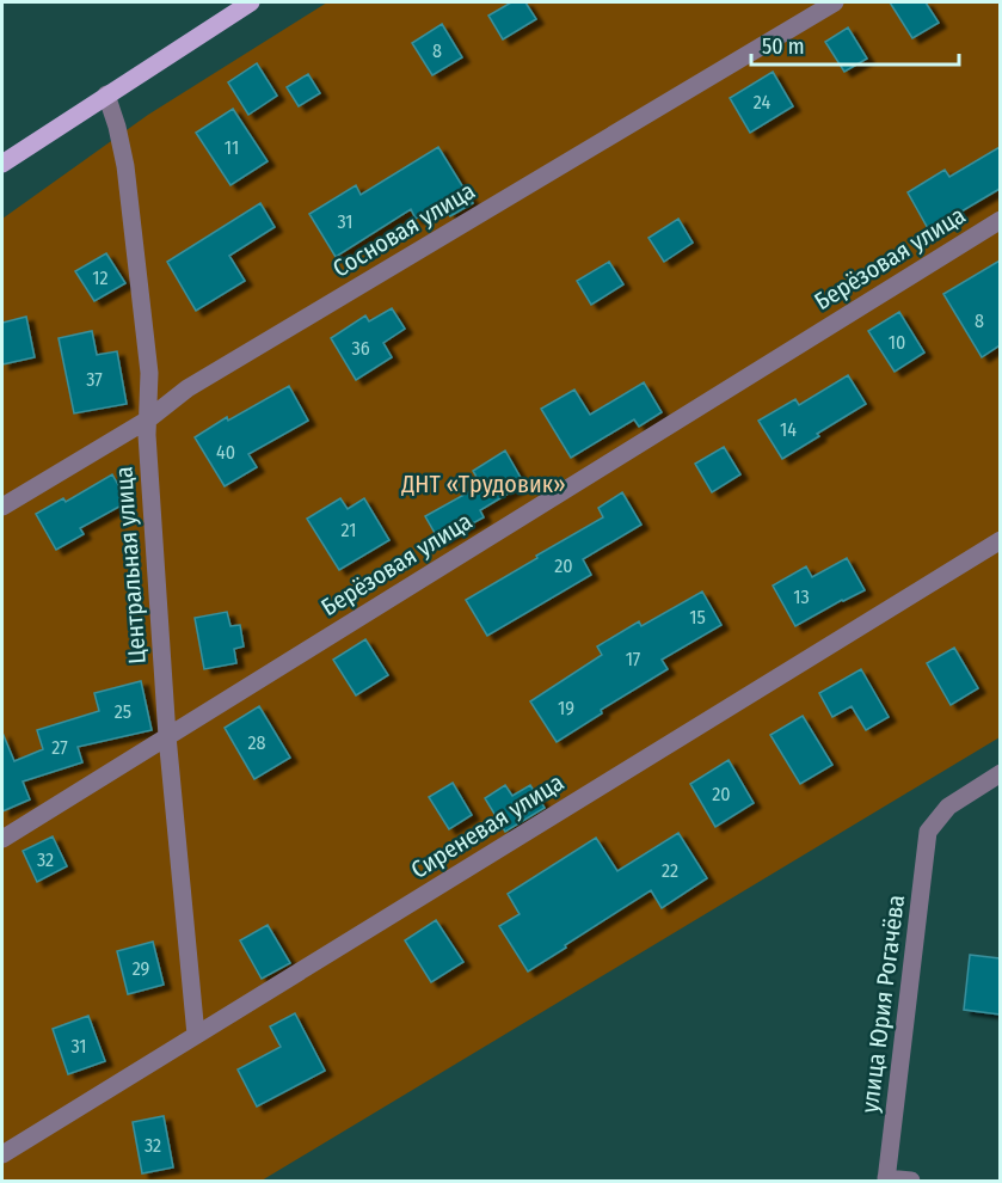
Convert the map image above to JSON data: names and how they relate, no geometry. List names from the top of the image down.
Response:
{
  "streets": {
    "street": [
      "Сосновая улица",
      "Берёзовая улица",
      "Центральная улица",
      "Сиреневая улица",
      "улица Юрия Рогачёва"
    ]
  },
  "crossings": [
    ["Сосновая улица", "Центральная улица"],
    ["Берёзовая улица", "Центральная улица"],
    ["Центральная улица", "Сиреневая улица"]
  ],
  "parks": ["ДНТ «Трудовик»"],
  "house_numbers": [
    "8",
    "24",
    "11",
    "31",
    "12",
    "8",
    "10",
    "36",
    "37",
    "14",
    "40",
    "21",
    "20",
    "13",
    "15",
    "17",
    "19",
    "25",
    "28",
    "27",
    "20",
    "32",
    "22",
    "29",
    "31",
    "32"
  ],
  "scale_bar": "50 m"
}
